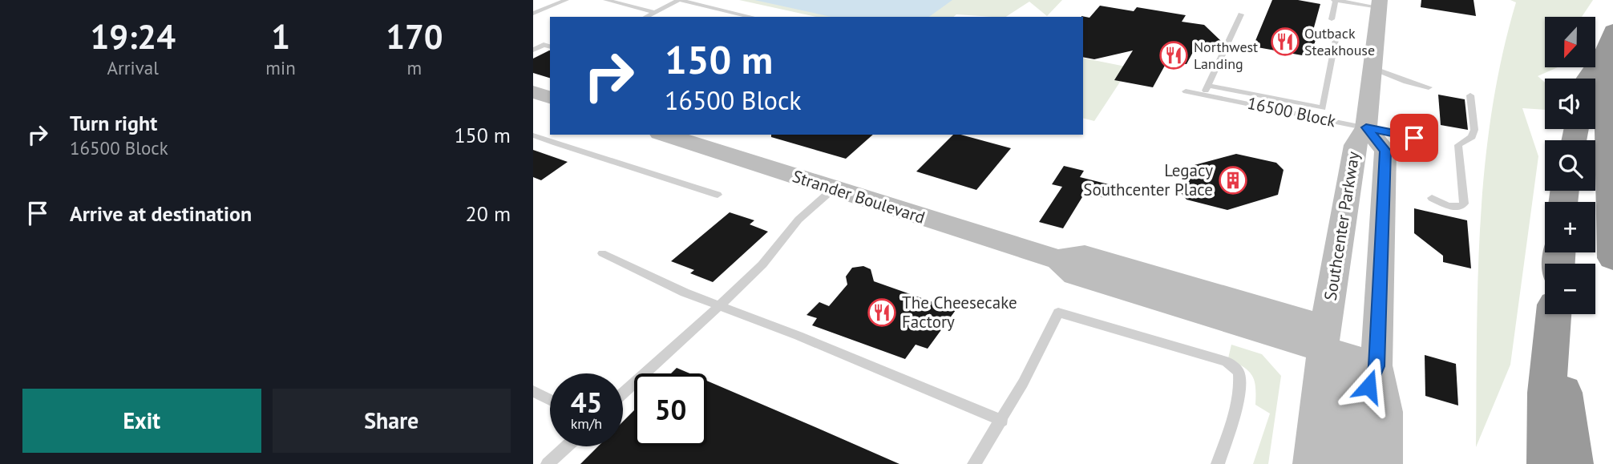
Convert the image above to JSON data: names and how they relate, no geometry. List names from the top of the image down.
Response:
{
  "streets": {
    "main road": ["Strander Boulevard", "Southcenter Parkway"],
    "lane": ["16500 Block"]
  },
  "crossings": [
    ["16500 Block", "Southcenter Parkway"],
    ["Strander Boulevard", "Southcenter Parkway"]
  ],
  "places": {
    "restaurant": ["Outback Steakhouse", "Northwest Landing", "The Cheesecake Factory"],
    "building": ["Legacy Southcenter Place"]
  },
  "north": "bottom",
  "page": {
    "eta": [
      "19:24",
      "Arrival",
      "1",
      "min",
      "170",
      "m"
    ],
    "map_buttons": ["+", "−"],
    "turn": ["150 m", "16500 Block"],
    "list": [
      {
        "name": "Turn right",
        "note": "16500 Block",
        "value": "150 m"
      },
      {
        "name": "Arrive at destination",
        "value": "20 m"
      }
    ],
    "speed": "45 km/h",
    "limit": "50",
    "buttons": ["Exit", "Share"]
  }
}
